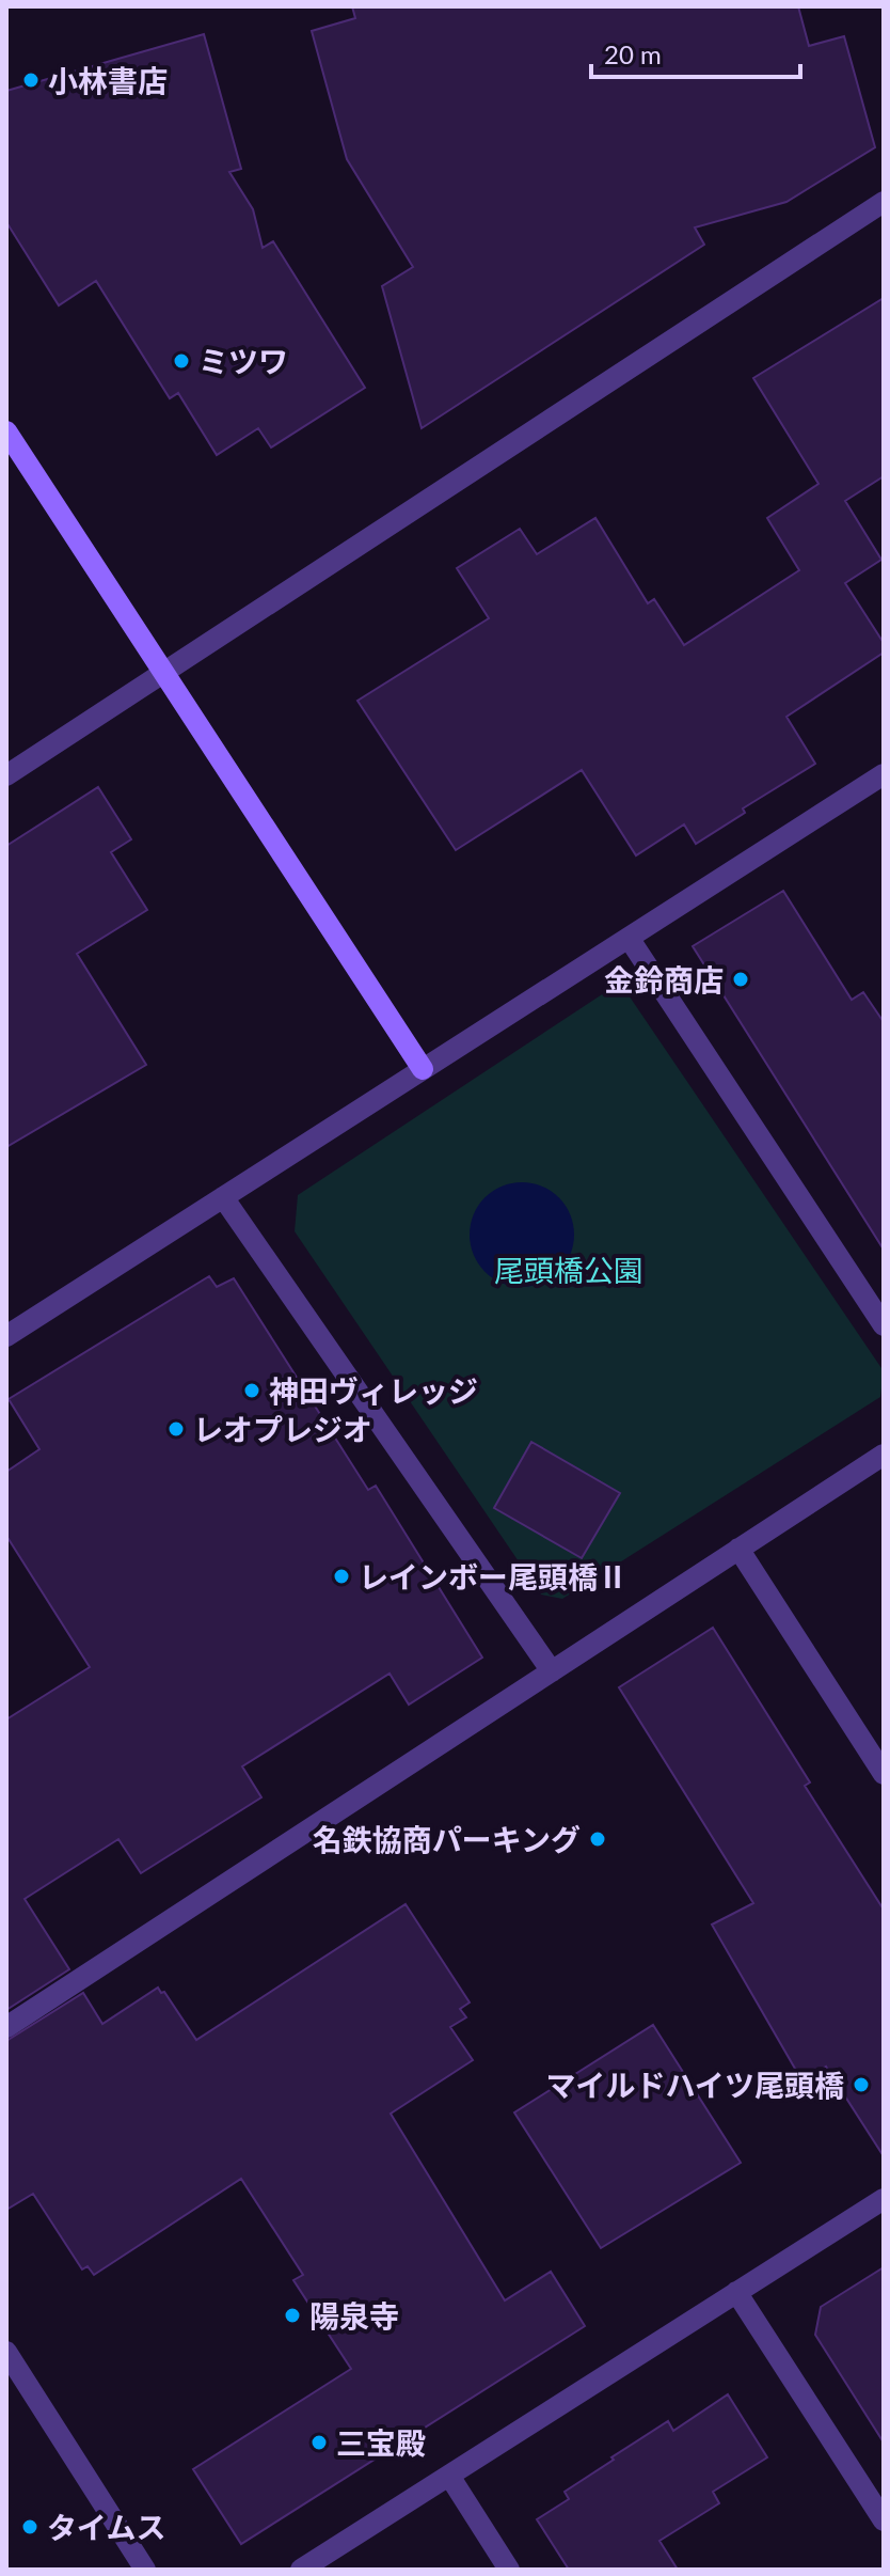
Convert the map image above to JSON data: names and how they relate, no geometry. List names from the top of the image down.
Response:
{
  "parks": ["尾頭橋公園"],
  "places": [
    "小林書店",
    "ミツワ",
    "金鈴商店",
    "神田ヴィレッジ",
    "レオプレジオ",
    "レインボー尾頭橋Ⅱ",
    "名鉄協商パーキング",
    "マイルドハイツ尾頭橋",
    "陽泉寺",
    "三宝殿",
    "タイムス"
  ],
  "scale_bar": "20 m"
}
